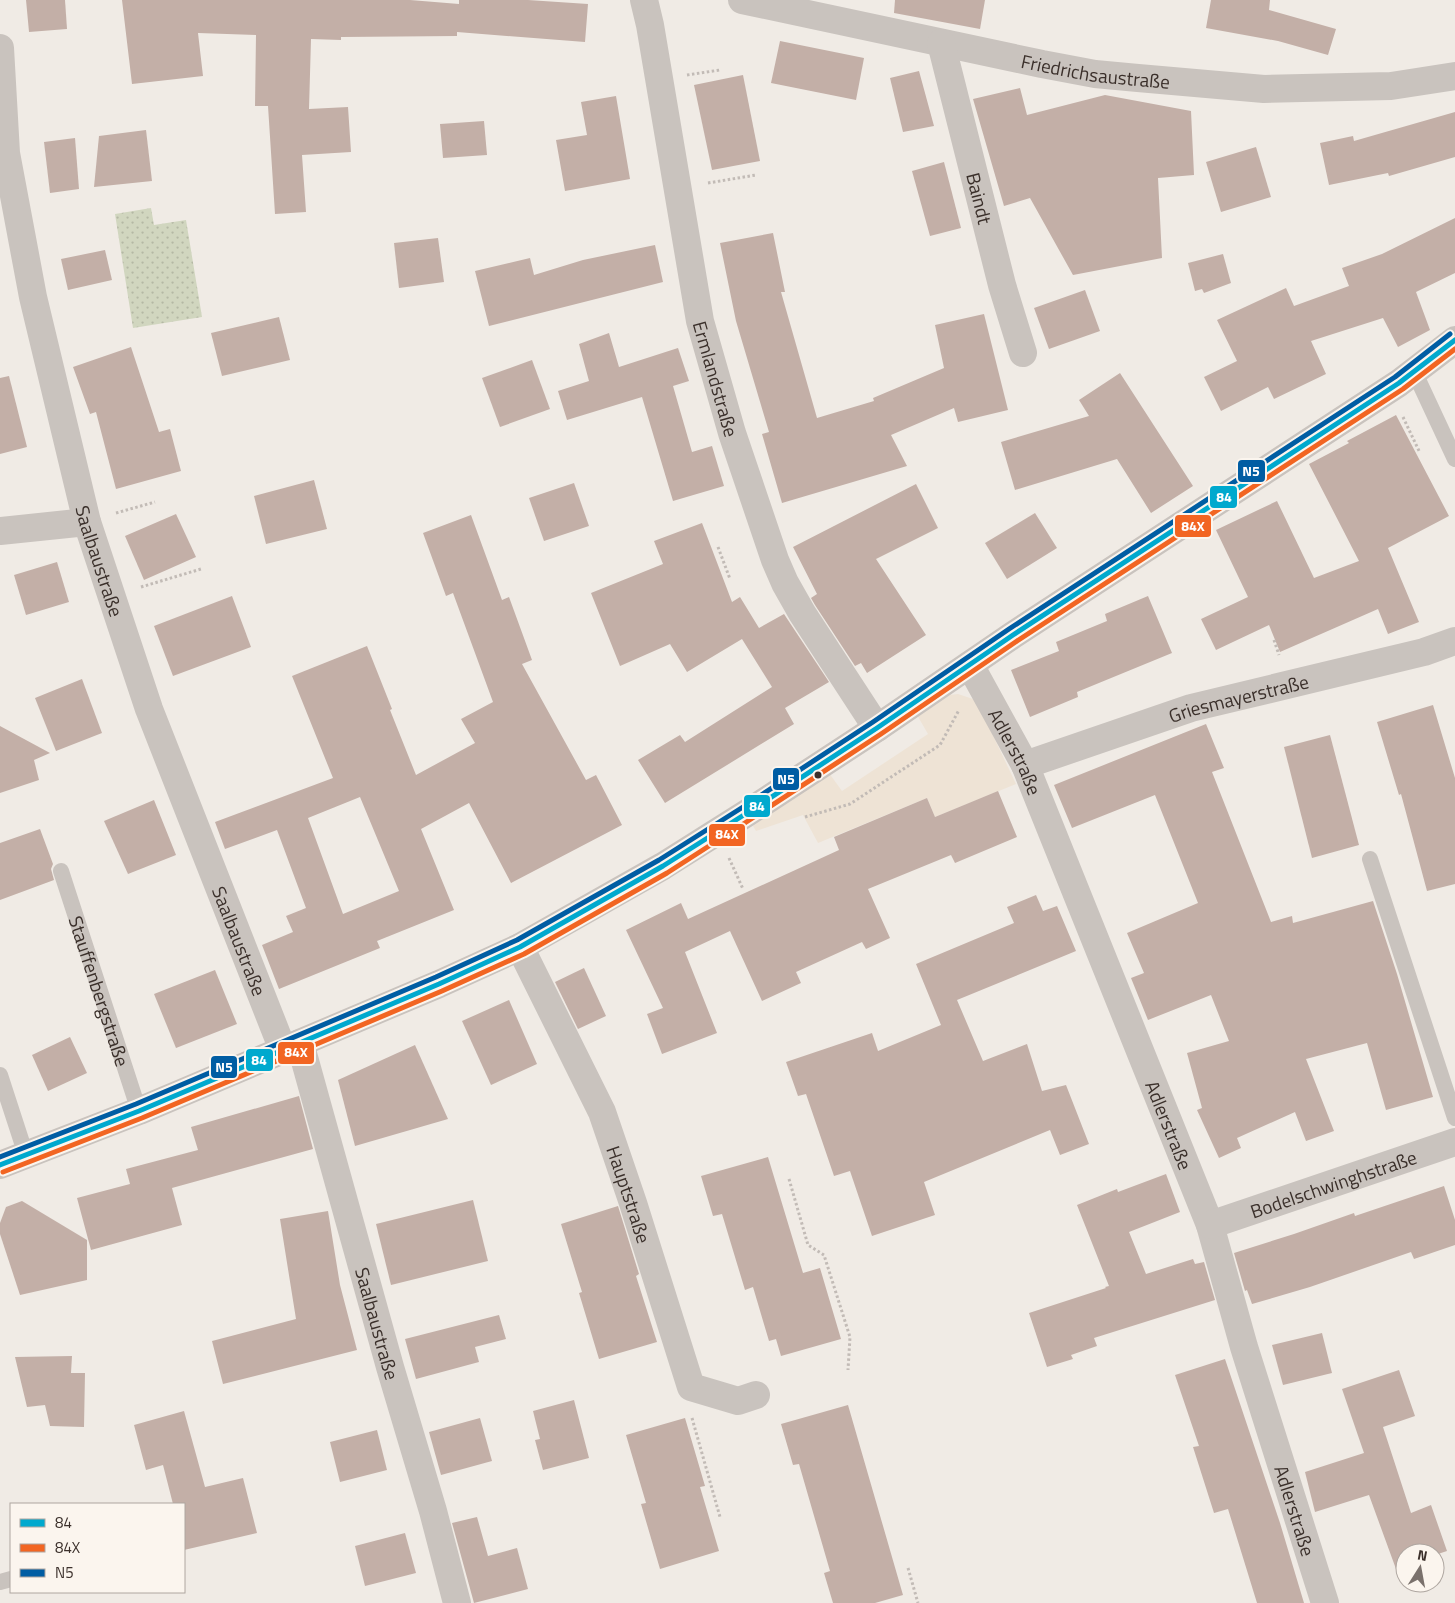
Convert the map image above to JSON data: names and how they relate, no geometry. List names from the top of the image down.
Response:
{
  "streets": {
    "street": [
      "Friedrichsaustraße",
      "Baindt",
      "Ermlandstraße",
      "Saalbaustraße",
      "Griesmayerstraße",
      "Adlerstraße",
      "Bodelschwinghstraße",
      "Hauptstraße"
    ],
    "lane": ["Stauffenbergstraße"]
  },
  "crossings": [
    ["Friedrichsaustraße", "Baindt"],
    ["Griesmayerstraße", "Adlerstraße"],
    ["Adlerstraße", "Bodelschwinghstraße"]
  ],
  "lines": ["transit line N5", "transit line 84", "transit line 84X"],
  "legend": ["84", "84X", "N5"],
  "north": "top"
}
